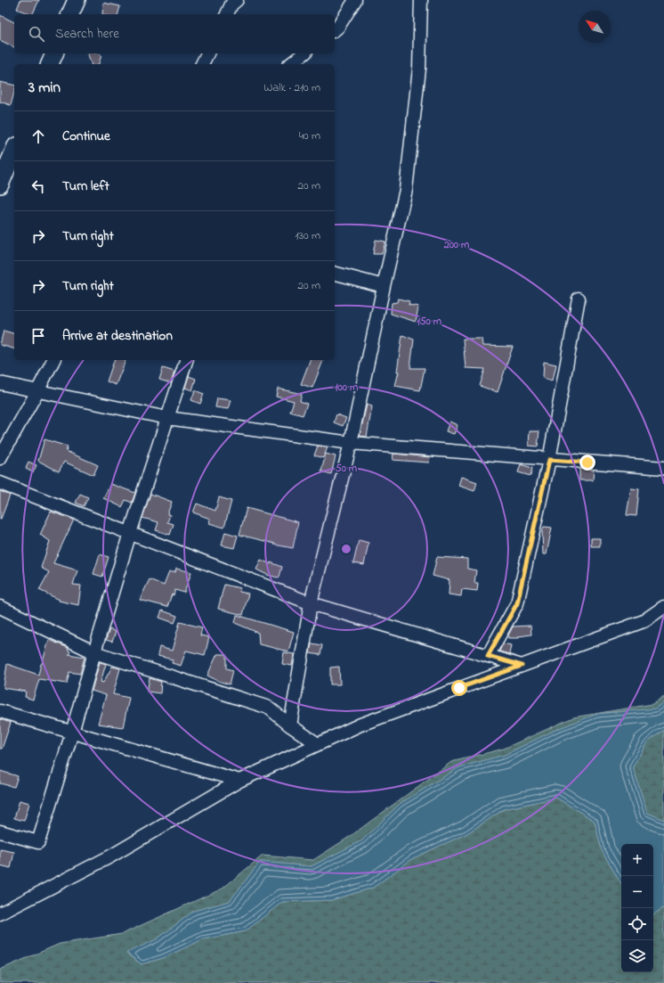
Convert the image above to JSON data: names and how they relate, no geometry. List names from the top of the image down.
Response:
{
  "north": "top left",
  "page": {
    "search": "Search here",
    "heading": ["3 min", "Walk · 210 m"],
    "list": [
      ["Continue", "40 m"],
      ["Turn left", "20 m"],
      ["Turn right", "130 m"],
      ["Turn right", "20 m"],
      "Arrive at destination"
    ],
    "map_buttons": ["+", "−"]
  },
  "rings": [
    "200 m",
    "150 m",
    "100 m",
    "50 m"
  ]
}
